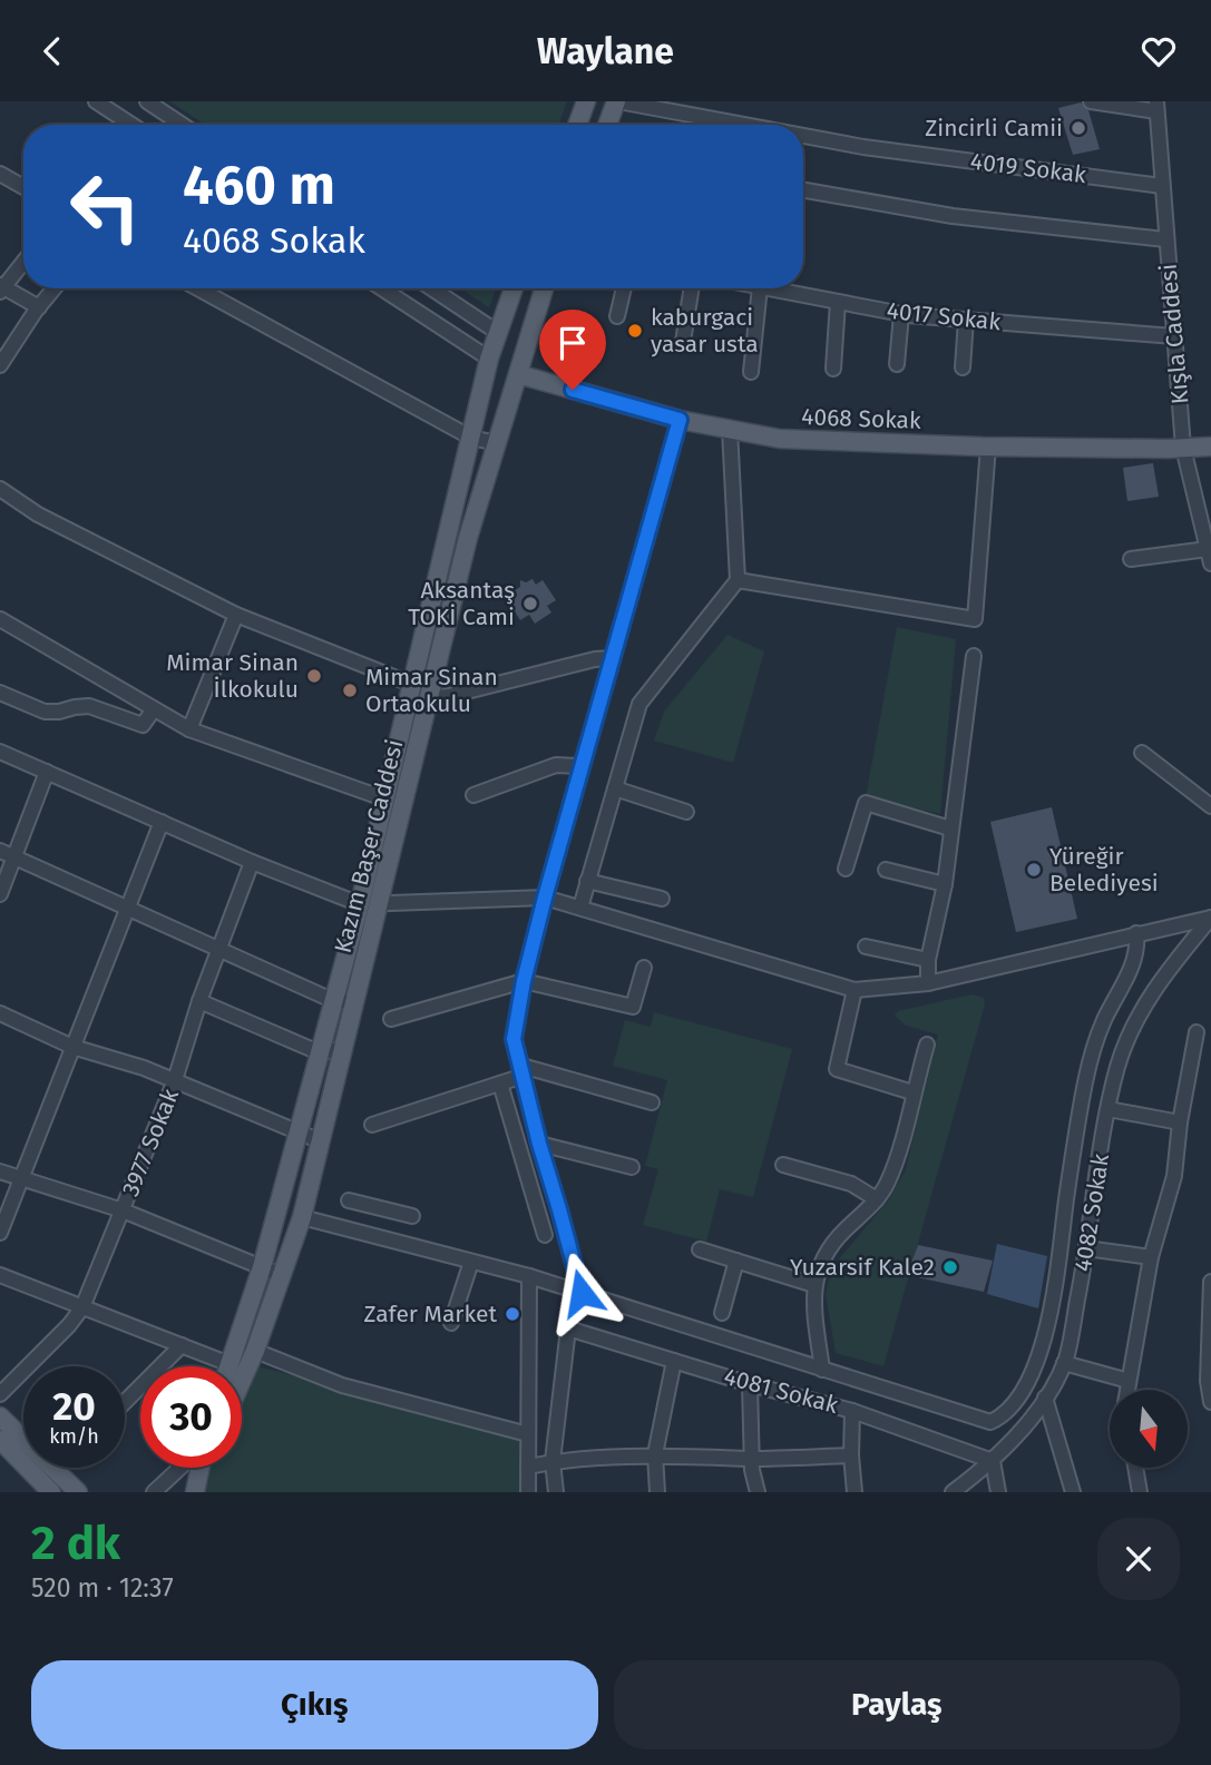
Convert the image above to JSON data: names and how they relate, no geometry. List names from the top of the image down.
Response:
{
  "streets": {
    "main road": ["4068 Sokak", "Kazım Başer Caddesi"],
    "street": [
      "4019 Sokak",
      "4017 Sokak",
      "Kışla Caddesi",
      "3977 Sokak",
      "4082 Sokak",
      "4081 Sokak"
    ]
  },
  "crossings": [
    ["4019 Sokak", "Kışla Caddesi"],
    ["4017 Sokak", "Kışla Caddesi"],
    ["Kışla Caddesi", "4068 Sokak"],
    ["4068 Sokak", "Kazım Başer Caddesi"],
    ["4082 Sokak", "4081 Sokak"]
  ],
  "places": [
    "Zincirli Camii",
    "kaburgaci yasar usta",
    "Aksantaş TOKİ Cami",
    "Mimar Sinan İlkokulu",
    "Mimar Sinan Ortaokulu",
    "Yüreğir Belediyesi",
    "Yuzarsif Kale2",
    "Zafer Market"
  ],
  "north": "bottom",
  "page": {
    "header": "Waylane",
    "turn": ["460 m", "4068 Sokak"],
    "speed": "20 km/h",
    "limit": "30",
    "heading": ["2 dk", "520 m · 12:37"],
    "buttons": ["Çıkış", "Paylaş"]
  }
}
